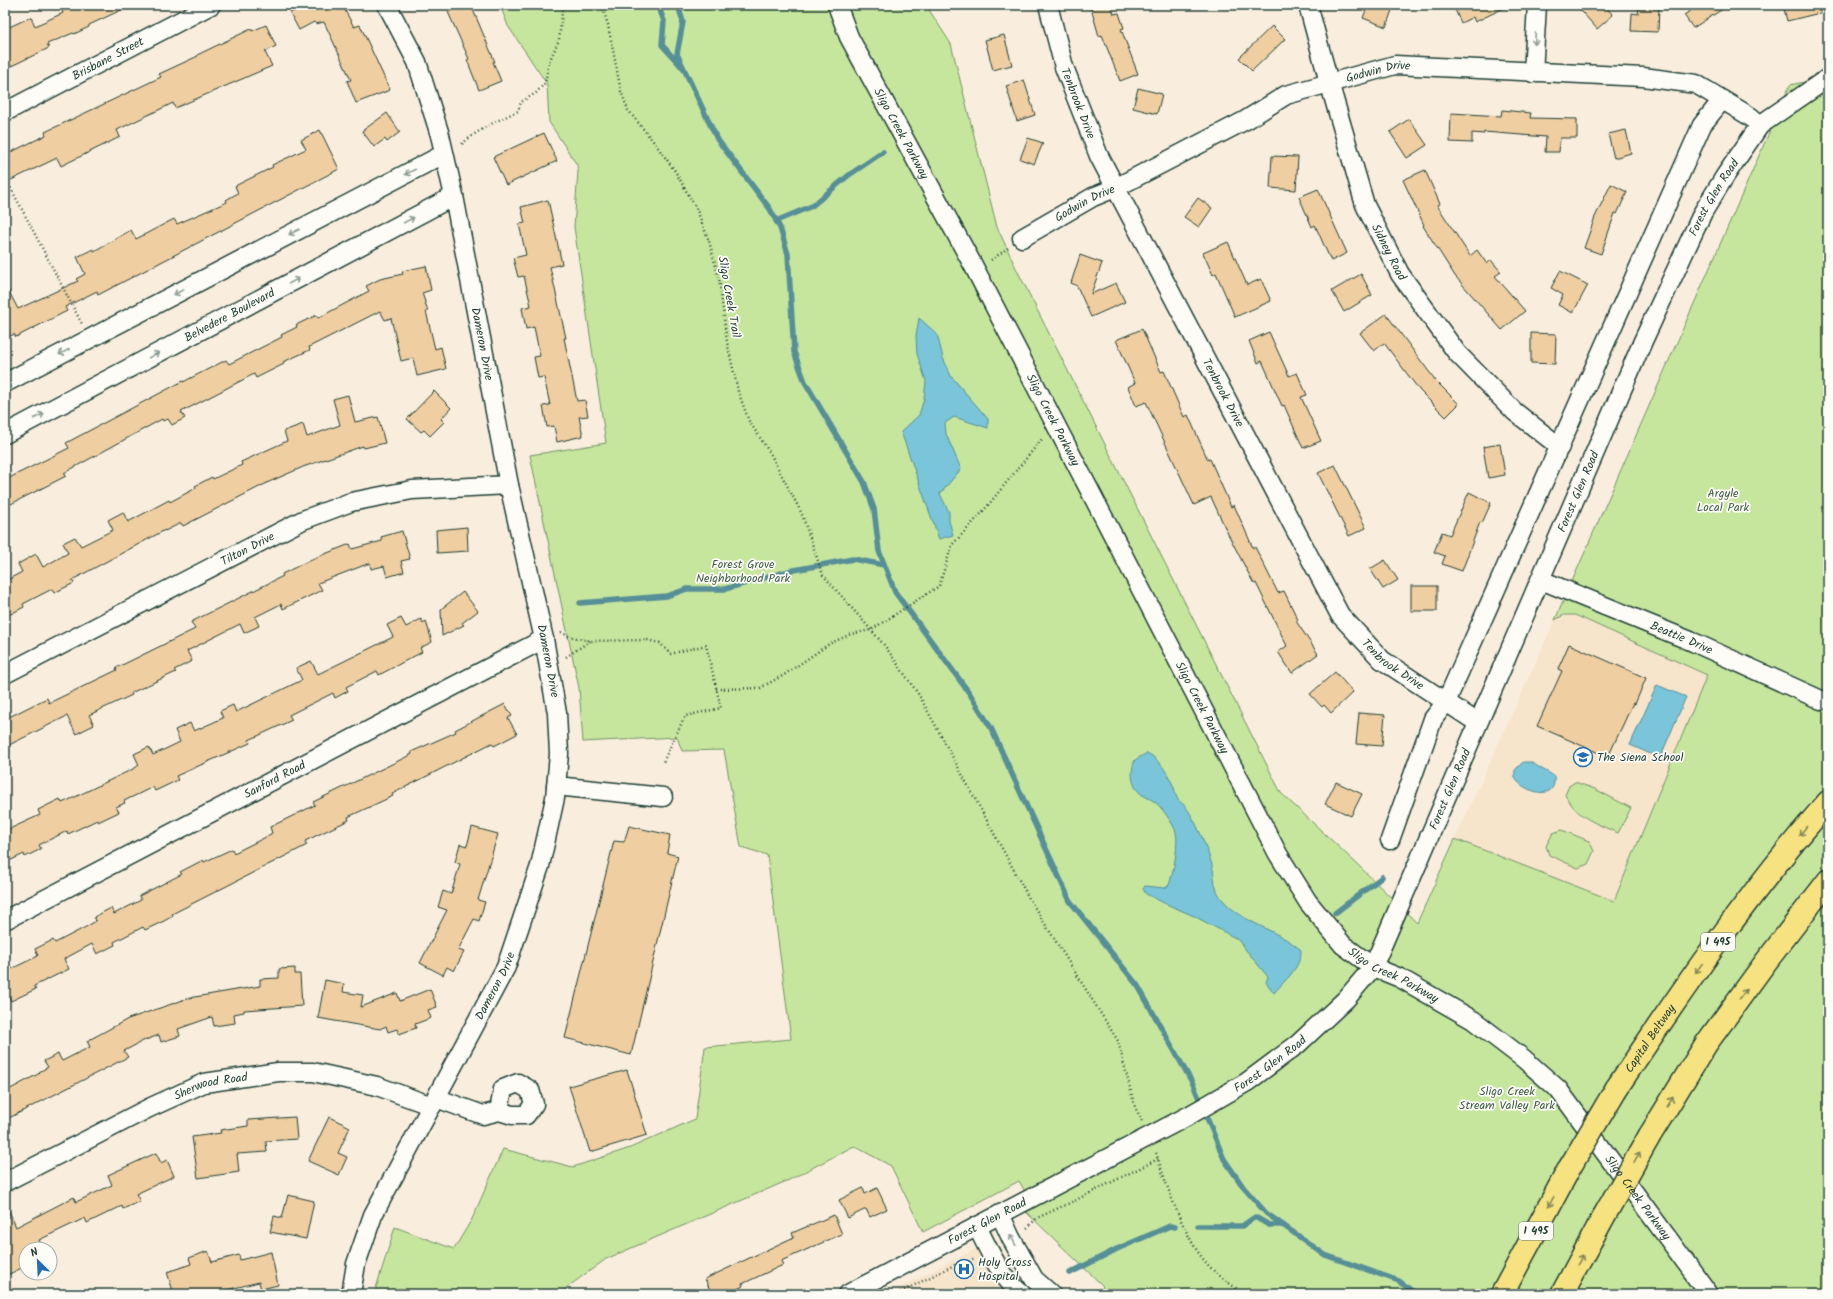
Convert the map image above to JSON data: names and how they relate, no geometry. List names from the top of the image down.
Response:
{
  "streets": {
    "highway": ["I 495", "Capital Beltway"],
    "street": [
      "Brisbane Street",
      "Godwin Drive",
      "Tenbrook Drive",
      "Sligo Creek Parkway",
      "Forest Glen Road",
      "Sidney Road",
      "Belvedere Boulevard",
      "Dameron Drive",
      "Tilton Drive",
      "Beattie Drive",
      "Sanford Road",
      "Sherwood Road"
    ],
    "path": ["Sligo Creek Trail"]
  },
  "crossings": [
    ["Godwin Drive", "Tenbrook Drive"],
    ["Godwin Drive", "Forest Glen Road"],
    ["Godwin Drive", "Sidney Road"],
    ["Tenbrook Drive", "Forest Glen Road"],
    ["Sligo Creek Parkway", "Forest Glen Road"],
    ["Forest Glen Road", "Beattie Drive"],
    ["Belvedere Boulevard", "Dameron Drive"],
    ["Dameron Drive", "Tilton Drive"],
    ["Dameron Drive", "Sanford Road"],
    ["Dameron Drive", "Sherwood Road"]
  ],
  "parks": ["Argyle Local Park", "Forest Grove Neighborhood Park", "Sligo Creek Stream Valley Park"],
  "places": {
    "school or university": ["The Siena School"],
    "hospital": ["Holy Cross Hospital"]
  },
  "north": "top left"
}
